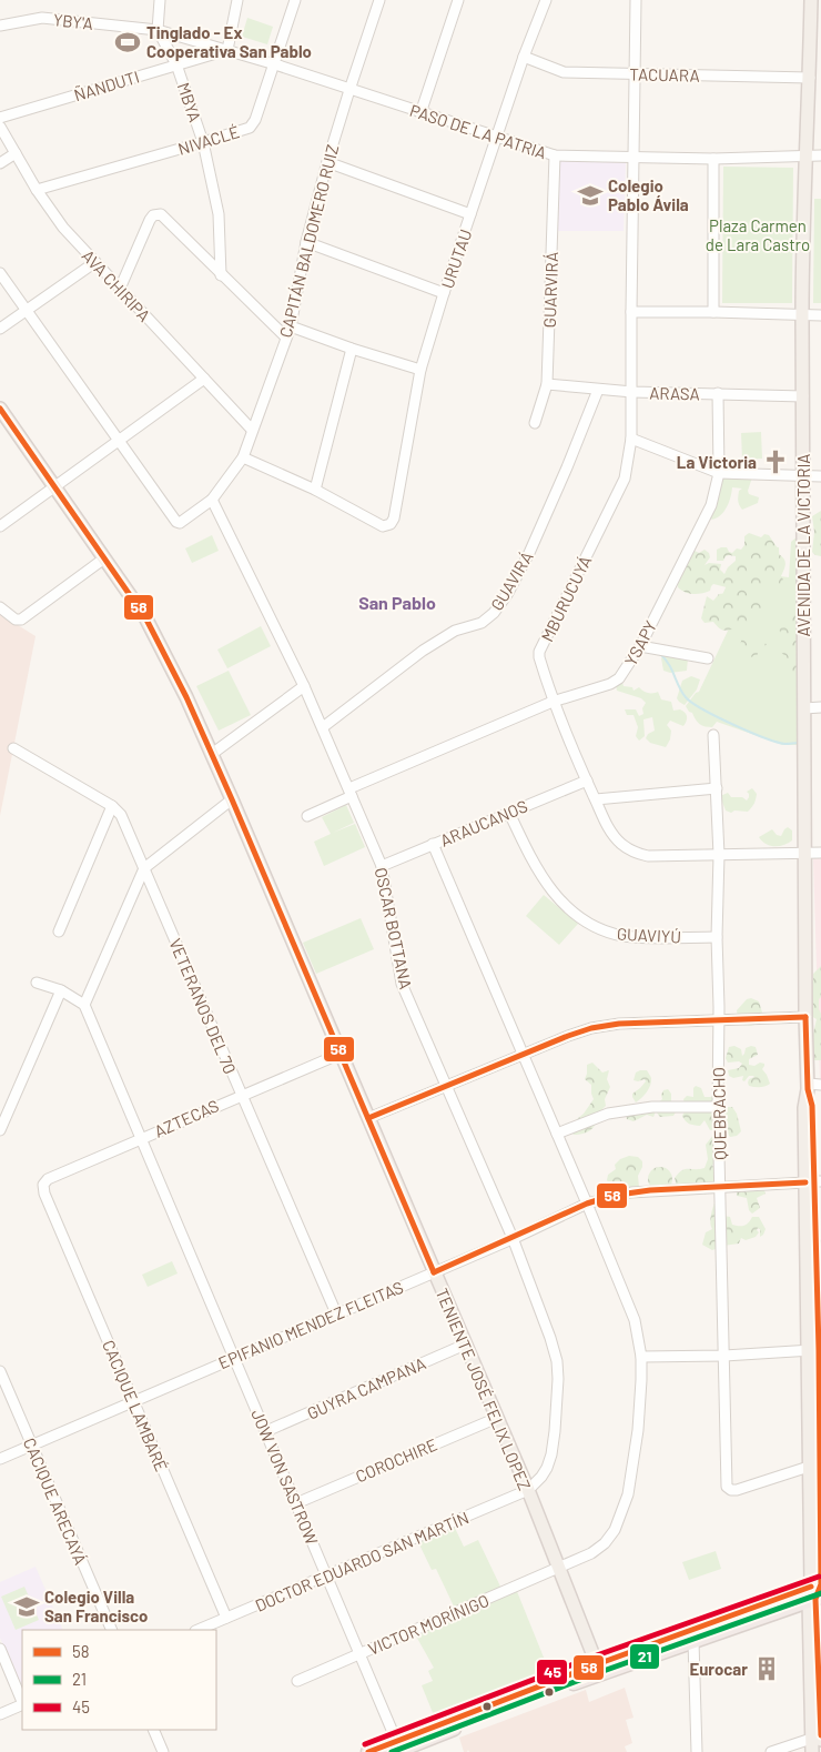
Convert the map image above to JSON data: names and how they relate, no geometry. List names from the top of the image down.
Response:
{
  "streets": {
    "main road": ["AVENIDA DE LA VICTORIA", "TENIENTE JOSÉ FELIX LOPEZ"],
    "street": [
      "YBY'A",
      "TACUARA",
      "ÑANDUTI",
      "MBYA",
      "PASO DE LA PATRIA",
      "NIVACLÉ",
      "CAPITÁN BALDOMERO RUIZ",
      "URUTAU",
      "AVA CHIRIPA",
      "GUARVIRÁ",
      "ARASA",
      "GUAVIRÁ",
      "MBURUCUYÁ",
      "YSAPY",
      "ARAUCANOS",
      "OSCAR BOTTANA",
      "GUAVIYÚ",
      "VETERANOS DEL 70",
      "QUEBRACHO",
      "AZTECAS",
      "EPIFANIO MENDEZ FLEITAS",
      "GUYRA CAMPANA",
      "CACIQUE LAMBARÉ",
      "COROCHIRE",
      "JOW VON SASTROW",
      "CACIQUE ARECAYÁ",
      "DOCTOR EDUARDO SAN MARTÍN",
      "VICTOR MORÍNIGO"
    ]
  },
  "crossings": [
    ["YBY'A", "ÑANDUTI"],
    ["YBY'A", "MBYA"],
    ["YBY'A", "PASO DE LA PATRIA"],
    ["YBY'A", "NIVACLÉ"],
    ["TACUARA", "URUTAU"],
    ["TACUARA", "AVENIDA DE LA VICTORIA"],
    ["TACUARA", "MBURUCUYÁ"],
    ["ÑANDUTI", "MBYA"],
    ["MBYA", "NIVACLÉ"],
    ["PASO DE LA PATRIA", "NIVACLÉ"],
    ["PASO DE LA PATRIA", "CAPITÁN BALDOMERO RUIZ"],
    ["PASO DE LA PATRIA", "URUTAU"],
    ["PASO DE LA PATRIA", "GUARVIRÁ"],
    ["PASO DE LA PATRIA", "AVENIDA DE LA VICTORIA"],
    ["PASO DE LA PATRIA", "MBURUCUYÁ"],
    ["NIVACLÉ", "AVA CHIRIPA"],
    ["CAPITÁN BALDOMERO RUIZ", "AVA CHIRIPA"],
    ["CAPITÁN BALDOMERO RUIZ", "OSCAR BOTTANA"],
    ["GUARVIRÁ", "ARASA"],
    ["ARASA", "AVENIDA DE LA VICTORIA"],
    ["ARASA", "GUAVIRÁ"],
    ["ARASA", "MBURUCUYÁ"],
    ["ARASA", "YSAPY"],
    ["AVENIDA DE LA VICTORIA", "MBURUCUYÁ"],
    ["AVENIDA DE LA VICTORIA", "QUEBRACHO"],
    ["AVENIDA DE LA VICTORIA", "EPIFANIO MENDEZ FLEITAS"],
    ["GUAVIRÁ", "OSCAR BOTTANA"],
    ["MBURUCUYÁ", "YSAPY"],
    ["MBURUCUYÁ", "ARAUCANOS"],
    ["MBURUCUYÁ", "QUEBRACHO"],
    ["YSAPY", "OSCAR BOTTANA"],
    ["ARAUCANOS", "OSCAR BOTTANA"],
    ["ARAUCANOS", "GUAVIYÚ"],
    ["ARAUCANOS", "VICTOR MORÍNIGO"],
    ["OSCAR BOTTANA", "EPIFANIO MENDEZ FLEITAS"],
    ["OSCAR BOTTANA", "TENIENTE JOSÉ FELIX LOPEZ"],
    ["OSCAR BOTTANA", "DOCTOR EDUARDO SAN MARTÍN"],
    ["GUAVIYÚ", "QUEBRACHO"],
    ["VETERANOS DEL 70", "AZTECAS"],
    ["VETERANOS DEL 70", "EPIFANIO MENDEZ FLEITAS"],
    ["QUEBRACHO", "EPIFANIO MENDEZ FLEITAS"],
    ["AZTECAS", "TENIENTE JOSÉ FELIX LOPEZ"],
    ["AZTECAS", "CACIQUE LAMBARÉ"],
    ["AZTECAS", "JOW VON SASTROW"],
    ["EPIFANIO MENDEZ FLEITAS", "TENIENTE JOSÉ FELIX LOPEZ"],
    ["EPIFANIO MENDEZ FLEITAS", "CACIQUE LAMBARÉ"],
    ["EPIFANIO MENDEZ FLEITAS", "JOW VON SASTROW"],
    ["EPIFANIO MENDEZ FLEITAS", "CACIQUE ARECAYÁ"],
    ["EPIFANIO MENDEZ FLEITAS", "VICTOR MORÍNIGO"],
    ["GUYRA CAMPANA", "TENIENTE JOSÉ FELIX LOPEZ"],
    ["GUYRA CAMPANA", "JOW VON SASTROW"],
    ["TENIENTE JOSÉ FELIX LOPEZ", "COROCHIRE"],
    ["TENIENTE JOSÉ FELIX LOPEZ", "DOCTOR EDUARDO SAN MARTÍN"],
    ["TENIENTE JOSÉ FELIX LOPEZ", "VICTOR MORÍNIGO"],
    ["CACIQUE LAMBARÉ", "DOCTOR EDUARDO SAN MARTÍN"],
    ["COROCHIRE", "JOW VON SASTROW"],
    ["JOW VON SASTROW", "DOCTOR EDUARDO SAN MARTÍN"],
    ["JOW VON SASTROW", "VICTOR MORÍNIGO"]
  ],
  "districts": ["San Pablo"],
  "parks": ["Plaza Carmen de Lara Castro"],
  "places": {
    "sports": ["Tinglado - Ex Cooperativa San Pablo"],
    "school or university": ["Colegio Pablo Ávila", "Colegio Villa San Francisco"],
    "church": ["La Victoria"],
    "building": ["Eurocar"]
  },
  "lines": ["transit line 58", "transit line 45", "transit line 21"],
  "legend": ["58", "21", "45"]
}
